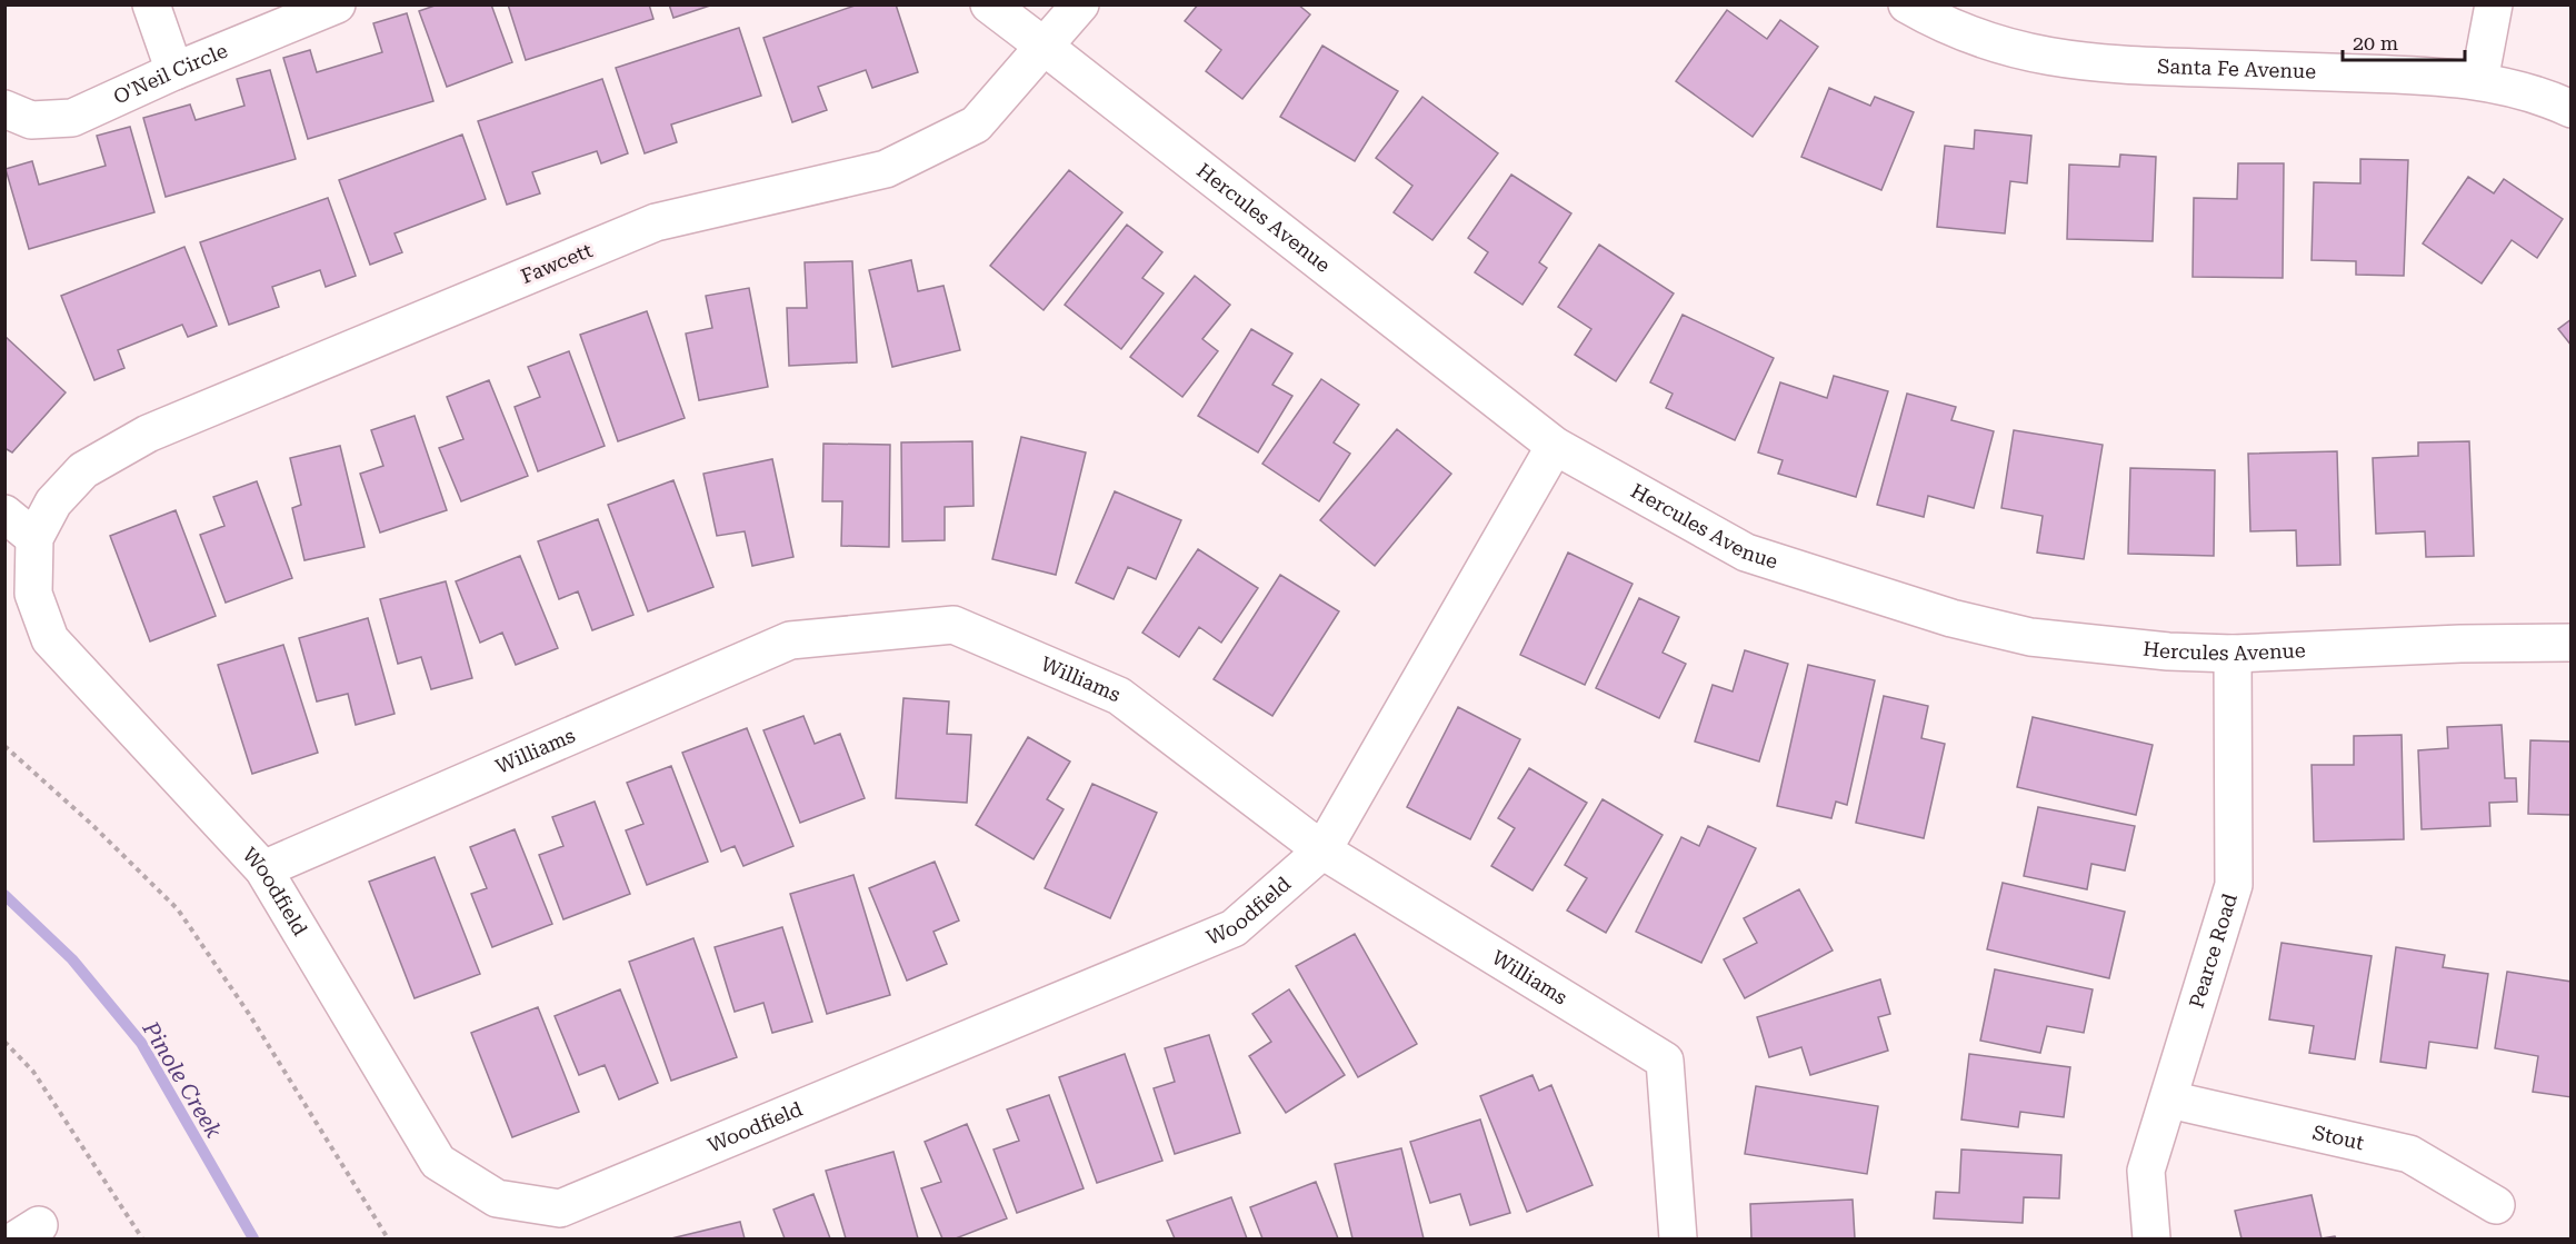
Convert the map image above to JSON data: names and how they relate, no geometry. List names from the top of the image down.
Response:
{
  "streets": {
    "street": [
      "Santa Fe Avenue",
      "O'Neil Circle",
      "Hercules Avenue",
      "Fawcett",
      "Williams",
      "Woodfield",
      "Pearce Road",
      "Stout"
    ]
  },
  "crossings": [
    ["Hercules Avenue", "Fawcett"],
    ["Hercules Avenue", "Woodfield"],
    ["Hercules Avenue", "Pearce Road"],
    ["Fawcett", "Woodfield"],
    ["Williams", "Woodfield"],
    ["Pearce Road", "Stout"]
  ],
  "water": ["Pinole Creek"],
  "scale_bar": "20 m"
}
